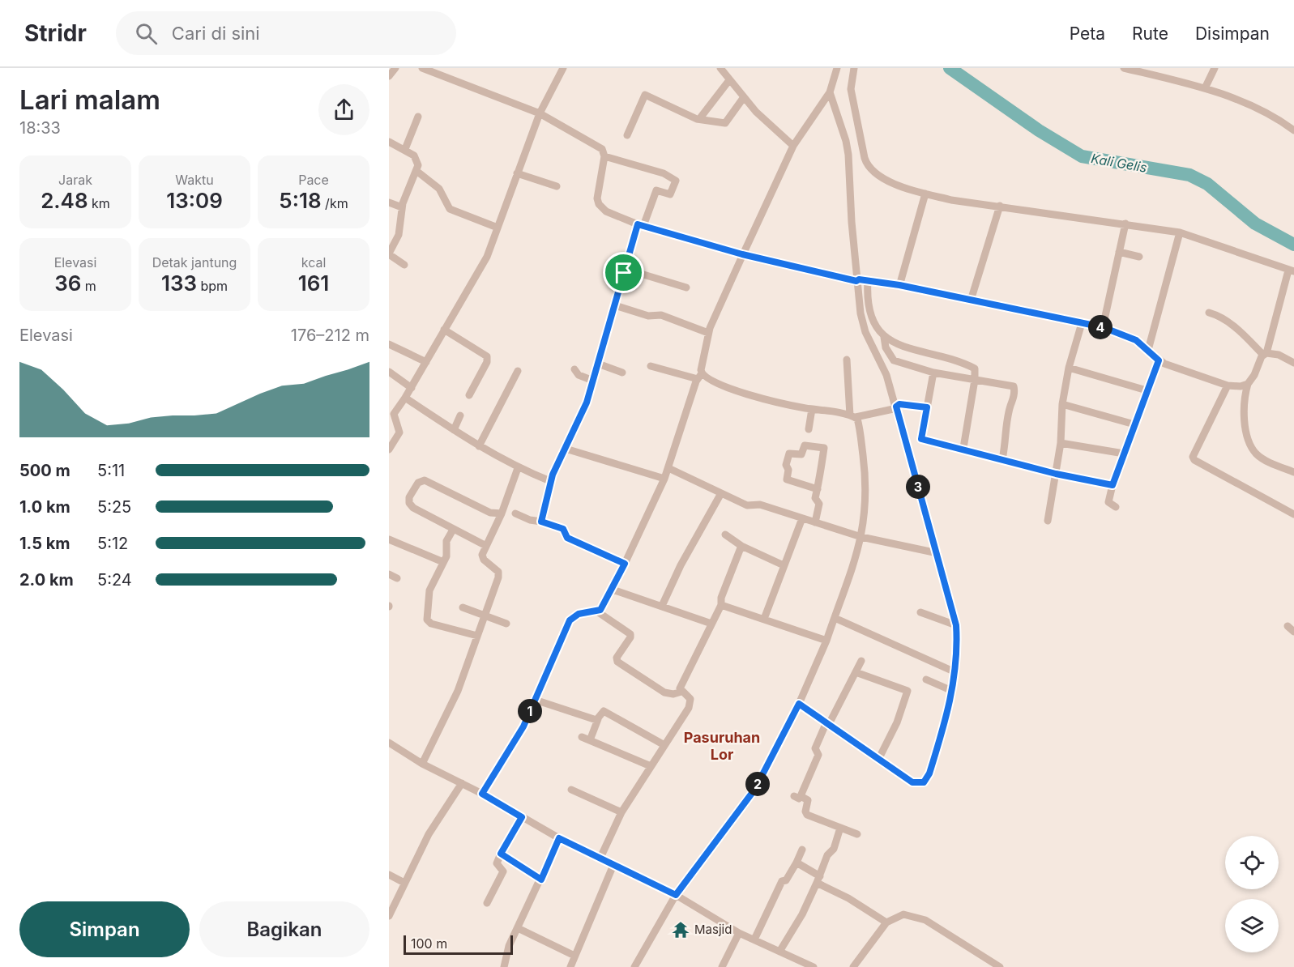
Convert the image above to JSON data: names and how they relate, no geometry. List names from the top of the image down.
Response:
{
  "districts": ["Pasuruhan Lor"],
  "water": ["Kali Gelis"],
  "places": {
    "temple": ["Masjid"]
  },
  "scale_bar": "100 m",
  "page": {
    "header": "Stridr",
    "search": "Cari di sini",
    "nav": ["Peta", "Rute", "Disimpan"],
    "heading": ["Lari malam", "18:33"],
    "stats": [
      ["Jarak", "2.48 km"],
      ["Waktu", "13:09"],
      ["Pace", "5:18 /km"],
      ["Elevasi", "36 m"],
      ["Detak jantung", "133 bpm"],
      ["kcal", "161"]
    ],
    "pins": [
      "4",
      "3",
      "1",
      "2"
    ],
    "chart": ["Elevasi", "176–212 m"],
    "list": [
      {
        "name": "500 m",
        "note": "5:11"
      },
      {
        "name": "1.0 km",
        "note": "5:25"
      },
      {
        "name": "1.5 km",
        "note": "5:12"
      },
      {
        "name": "2.0 km",
        "note": "5:24"
      }
    ],
    "buttons": ["Simpan", "Bagikan"],
    "scale": "100 m"
  }
}
